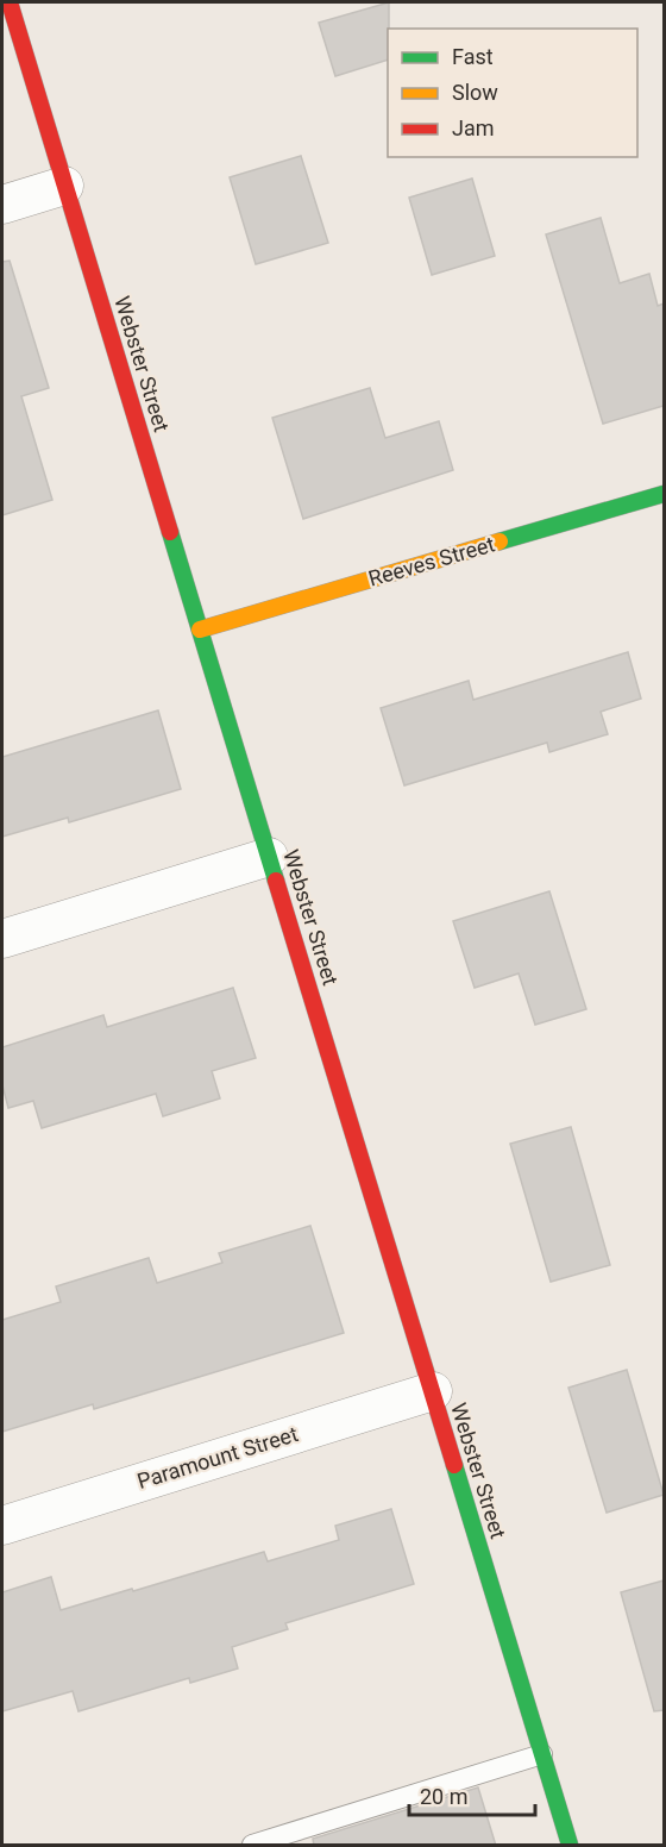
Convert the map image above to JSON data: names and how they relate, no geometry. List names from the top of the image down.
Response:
{
  "streets": {
    "street": ["Webster Street", "Reeves Street", "Paramount Street"]
  },
  "crossings": [
    ["Webster Street", "Reeves Street"],
    ["Webster Street", "Paramount Street"]
  ],
  "legend": ["Fast", "Slow", "Jam"],
  "scale_bar": "20 m"
}
